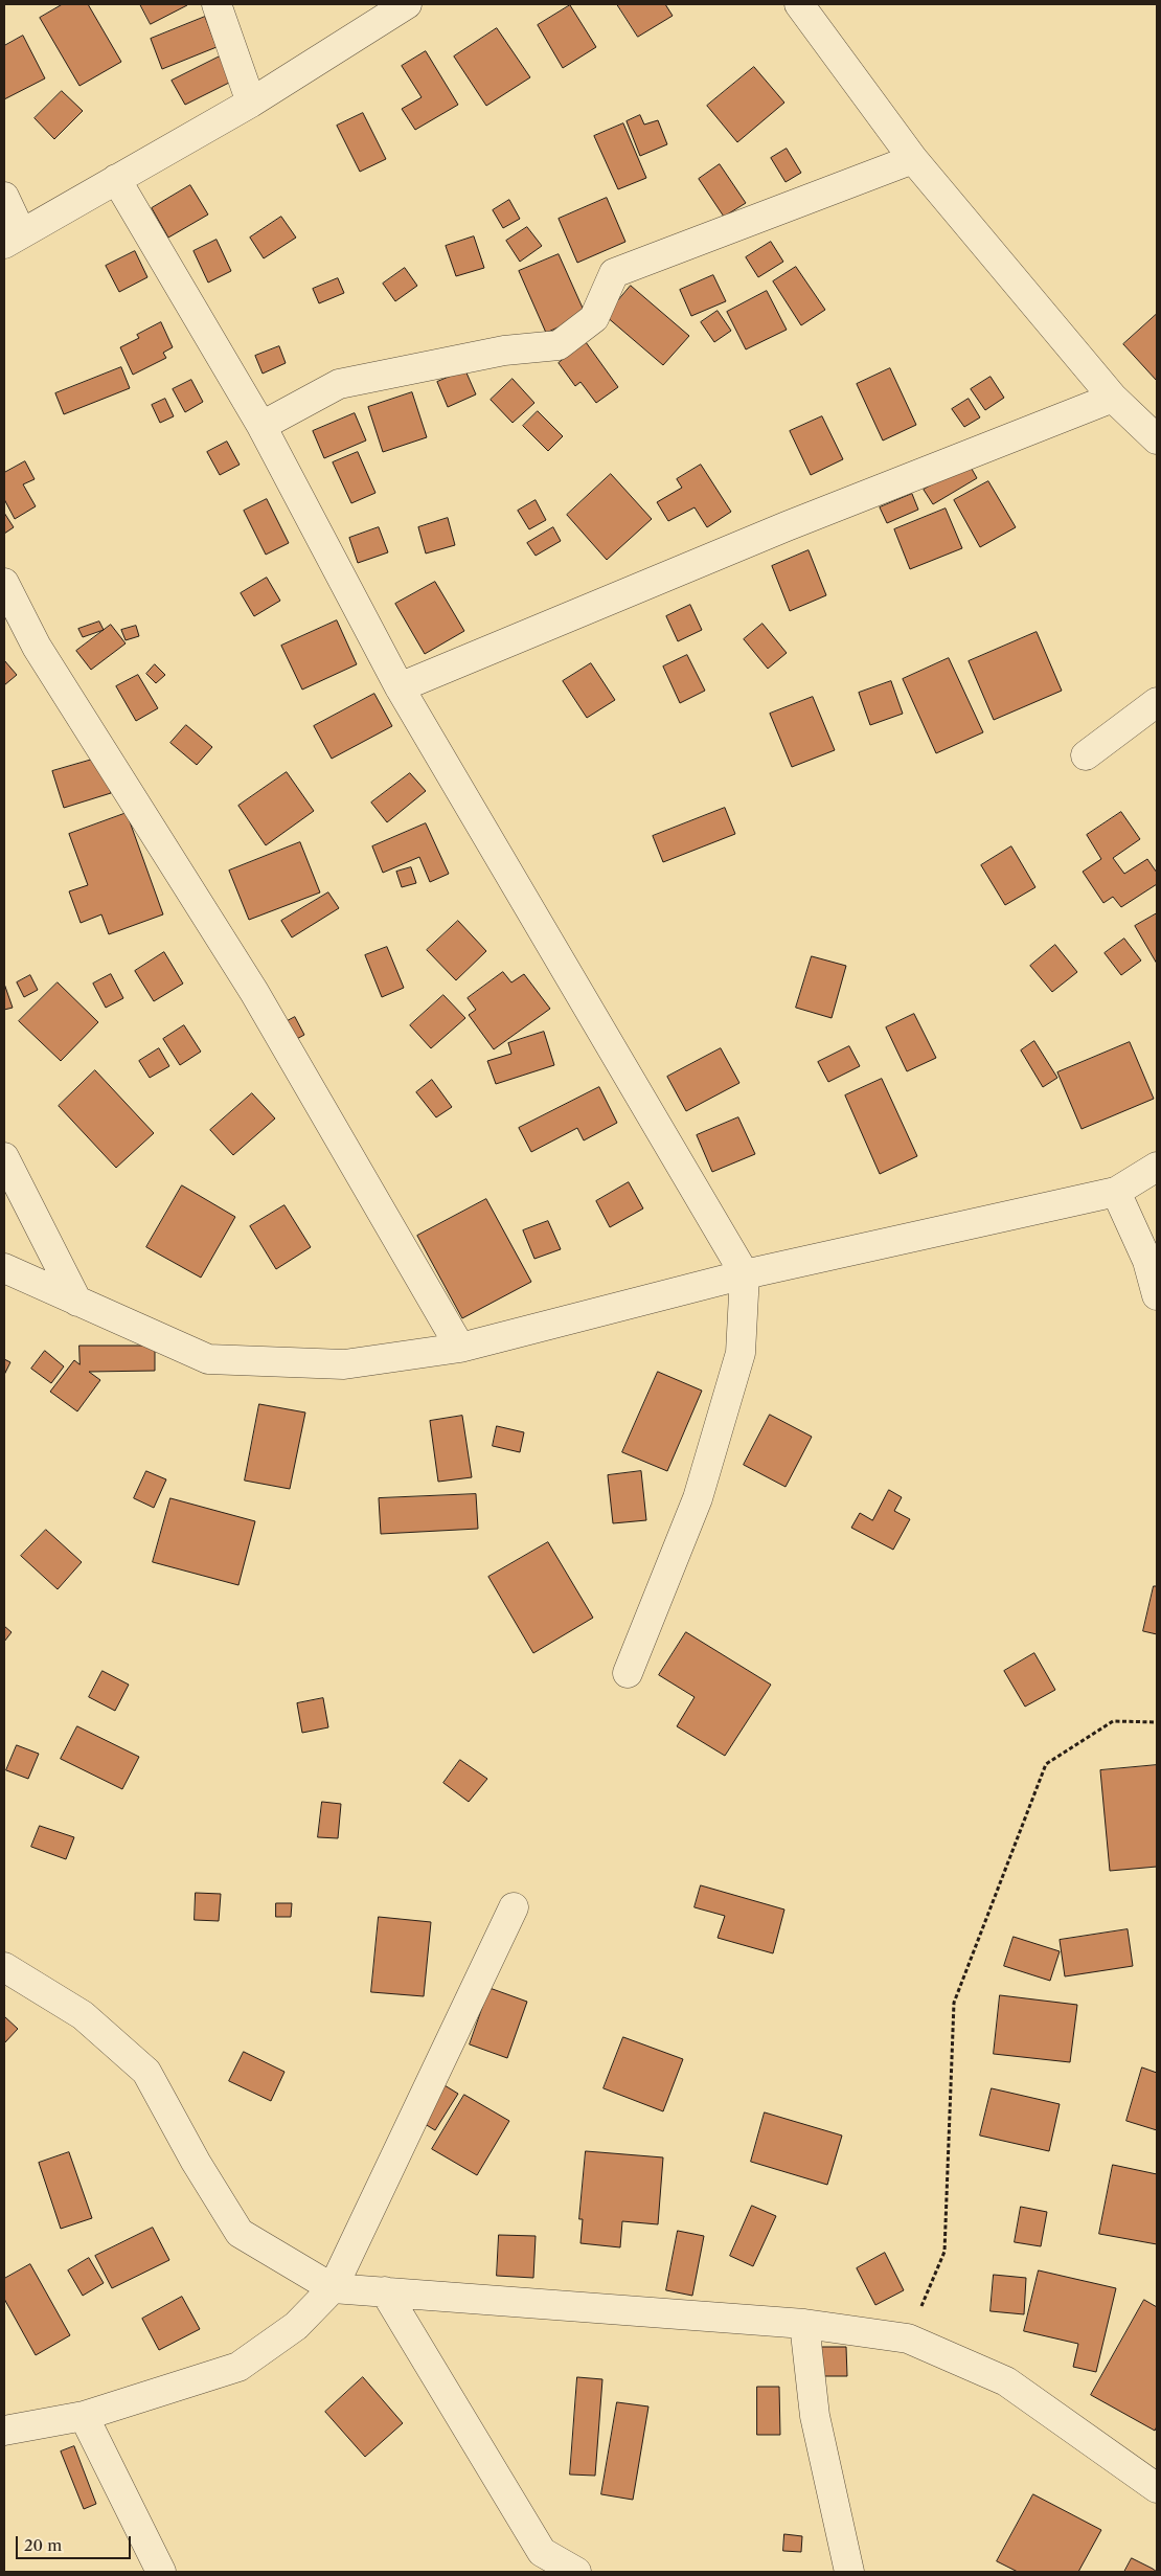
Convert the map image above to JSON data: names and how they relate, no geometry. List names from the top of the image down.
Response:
{
  "scale_bar": "20 m"
}
